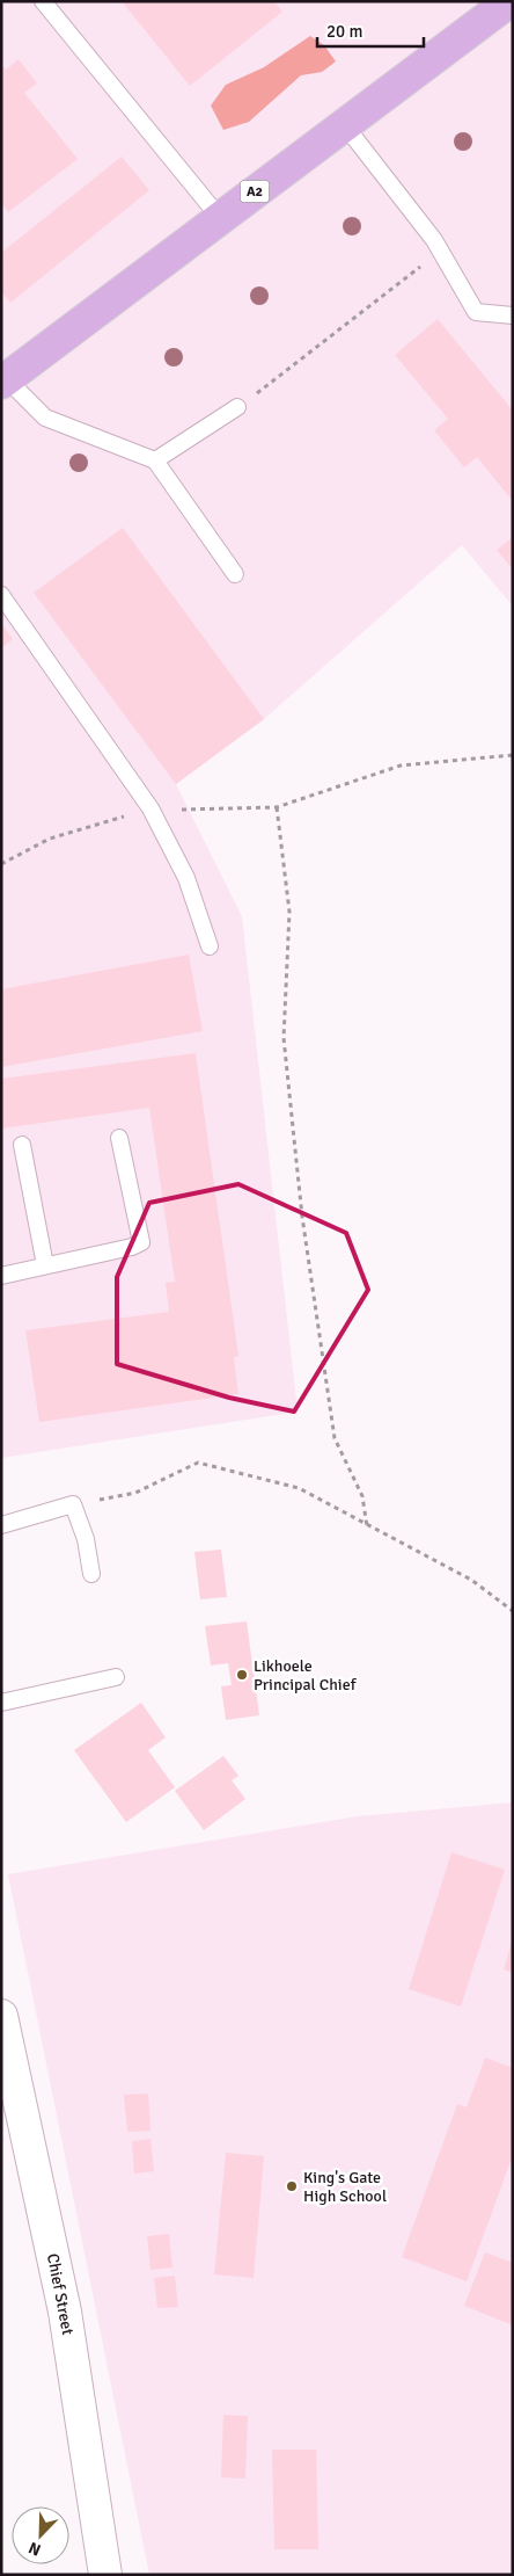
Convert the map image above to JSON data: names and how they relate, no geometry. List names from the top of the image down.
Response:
{
  "streets": {
    "main road": ["A2"],
    "street": ["Chief Street"]
  },
  "places": ["Likhoele Principal Chief", "King's Gate High School"],
  "scale_bar": "20 m",
  "north": "bottom left"
}
